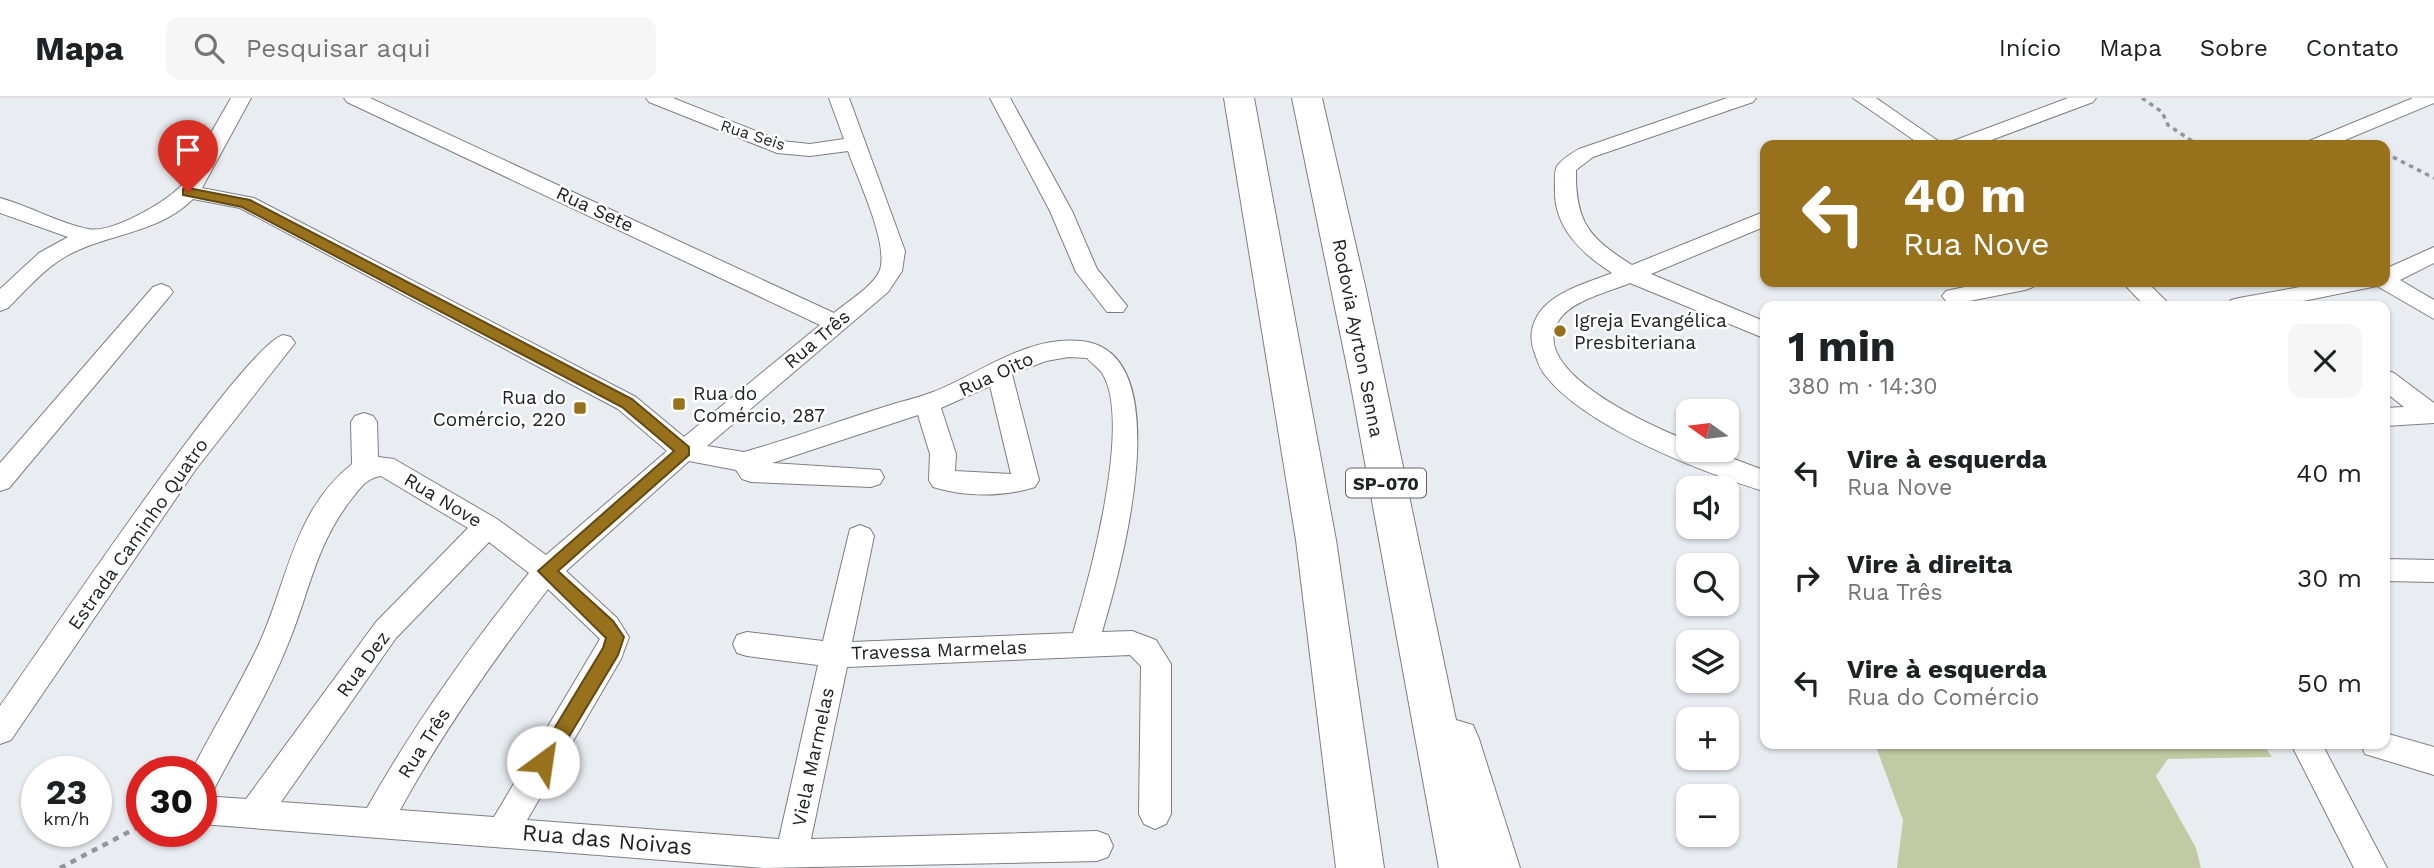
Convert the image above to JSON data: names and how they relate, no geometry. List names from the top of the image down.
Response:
{
  "streets": {
    "highway": ["Rodovia Ayrton Senna", "SP-070"],
    "street": [
      "Rua Seis",
      "Rua Sete",
      "Rua Três",
      "Rua Oito",
      "Rua Nove",
      "Estrada Caminho Quatro",
      "Travessa Marmelas",
      "Rua Dez",
      "Viela Marmelas",
      "Rua das Noivas"
    ]
  },
  "crossings": [
    ["Rua Seis", "Rua Três"],
    ["Rua Sete", "Rua Três"],
    ["Rua Três", "Rua Oito"],
    ["Rua Três", "Rua Nove"],
    ["Rua Três", "Rua das Noivas"],
    ["Rua Oito", "Travessa Marmelas"],
    ["Rua Nove", "Rua Dez"],
    ["Rua Nove", "Rua das Noivas"],
    ["Travessa Marmelas", "Viela Marmelas"],
    ["Rua Dez", "Rua das Noivas"],
    ["Viela Marmelas", "Rua das Noivas"]
  ],
  "places": {
    "other": ["Igreja Evangélica Presbiteriana"],
    "transit": ["Rua do Comércio, 287", "Rua do Comércio, 220"]
  },
  "north": "left",
  "page": {
    "header": "Mapa",
    "search": "Pesquisar aqui",
    "nav": [
      "Início",
      "Mapa",
      "Sobre",
      "Contato"
    ],
    "turn": ["40 m", "Rua Nove"],
    "heading": ["1 min", "380 m · 14:30"],
    "map_buttons": ["+", "−"],
    "list": [
      {
        "name": "Vire à esquerda",
        "note": "Rua Nove",
        "value": "40 m"
      },
      {
        "name": "Vire à direita",
        "note": "Rua Três",
        "value": "30 m"
      },
      {
        "name": "Vire à esquerda",
        "note": "Rua do Comércio",
        "value": "50 m"
      }
    ],
    "speed": "23 km/h",
    "limit": "30"
  }
}
